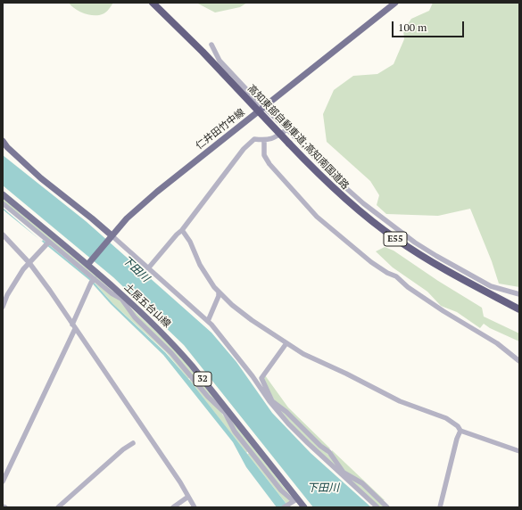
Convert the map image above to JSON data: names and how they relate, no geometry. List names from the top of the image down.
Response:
{
  "streets": {
    "highway": ["高知東部自動車道;高知南国道路", "E55"],
    "main road": ["仁井田竹中線", "土居五台山線", "32"]
  },
  "water": ["下田川"],
  "scale_bar": "100 m"
}
